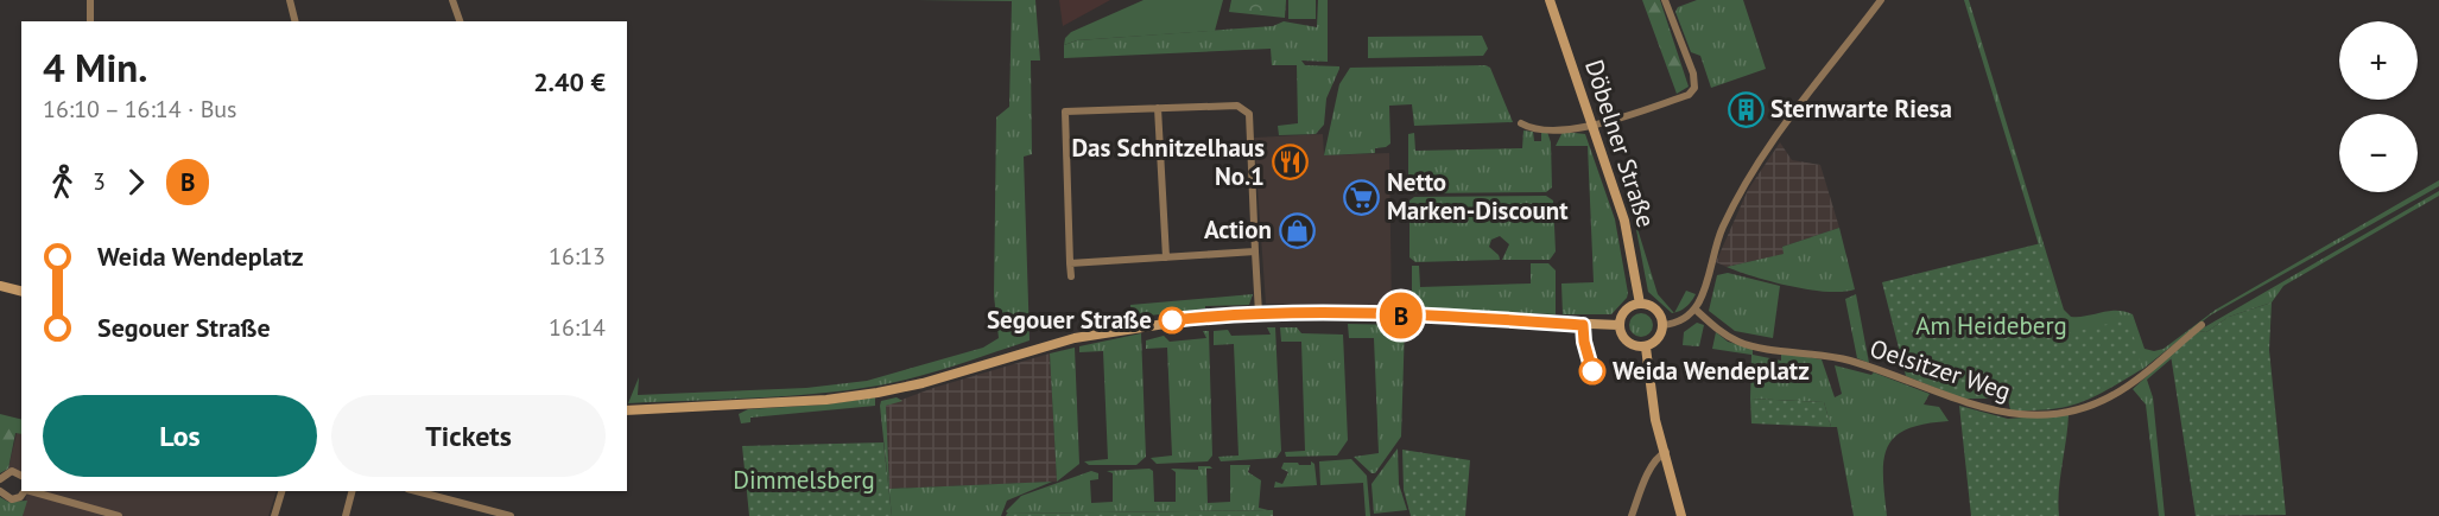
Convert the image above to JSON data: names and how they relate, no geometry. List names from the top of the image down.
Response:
{
  "streets": {
    "street": ["Döbelner Straße", "Oelsitzer Weg"]
  },
  "parks": ["Am Heideberg", "Dimmelsberg"],
  "places": {
    "building": ["Sternwarte Riesa"],
    "restaurant": ["Das Schnitzelhaus No.1"],
    "supermarket": ["Netto Marken-Discount"],
    "shop": ["Action"],
    "other": ["Segouer Straße", "Weida Wendeplatz"]
  },
  "lines": ["bus line B"],
  "page": {
    "on_map": "B",
    "map_buttons": ["+", "−"],
    "heading": ["4 Min.", "16:10 – 16:14 · Bus", "2.40 €"],
    "legs": ["3", "B"],
    "list": [
      {
        "name": "Weida Wendeplatz",
        "value": "16:13"
      },
      {
        "name": "Segouer Straße",
        "value": "16:14"
      }
    ],
    "buttons": ["Los", "Tickets"]
  }
}
